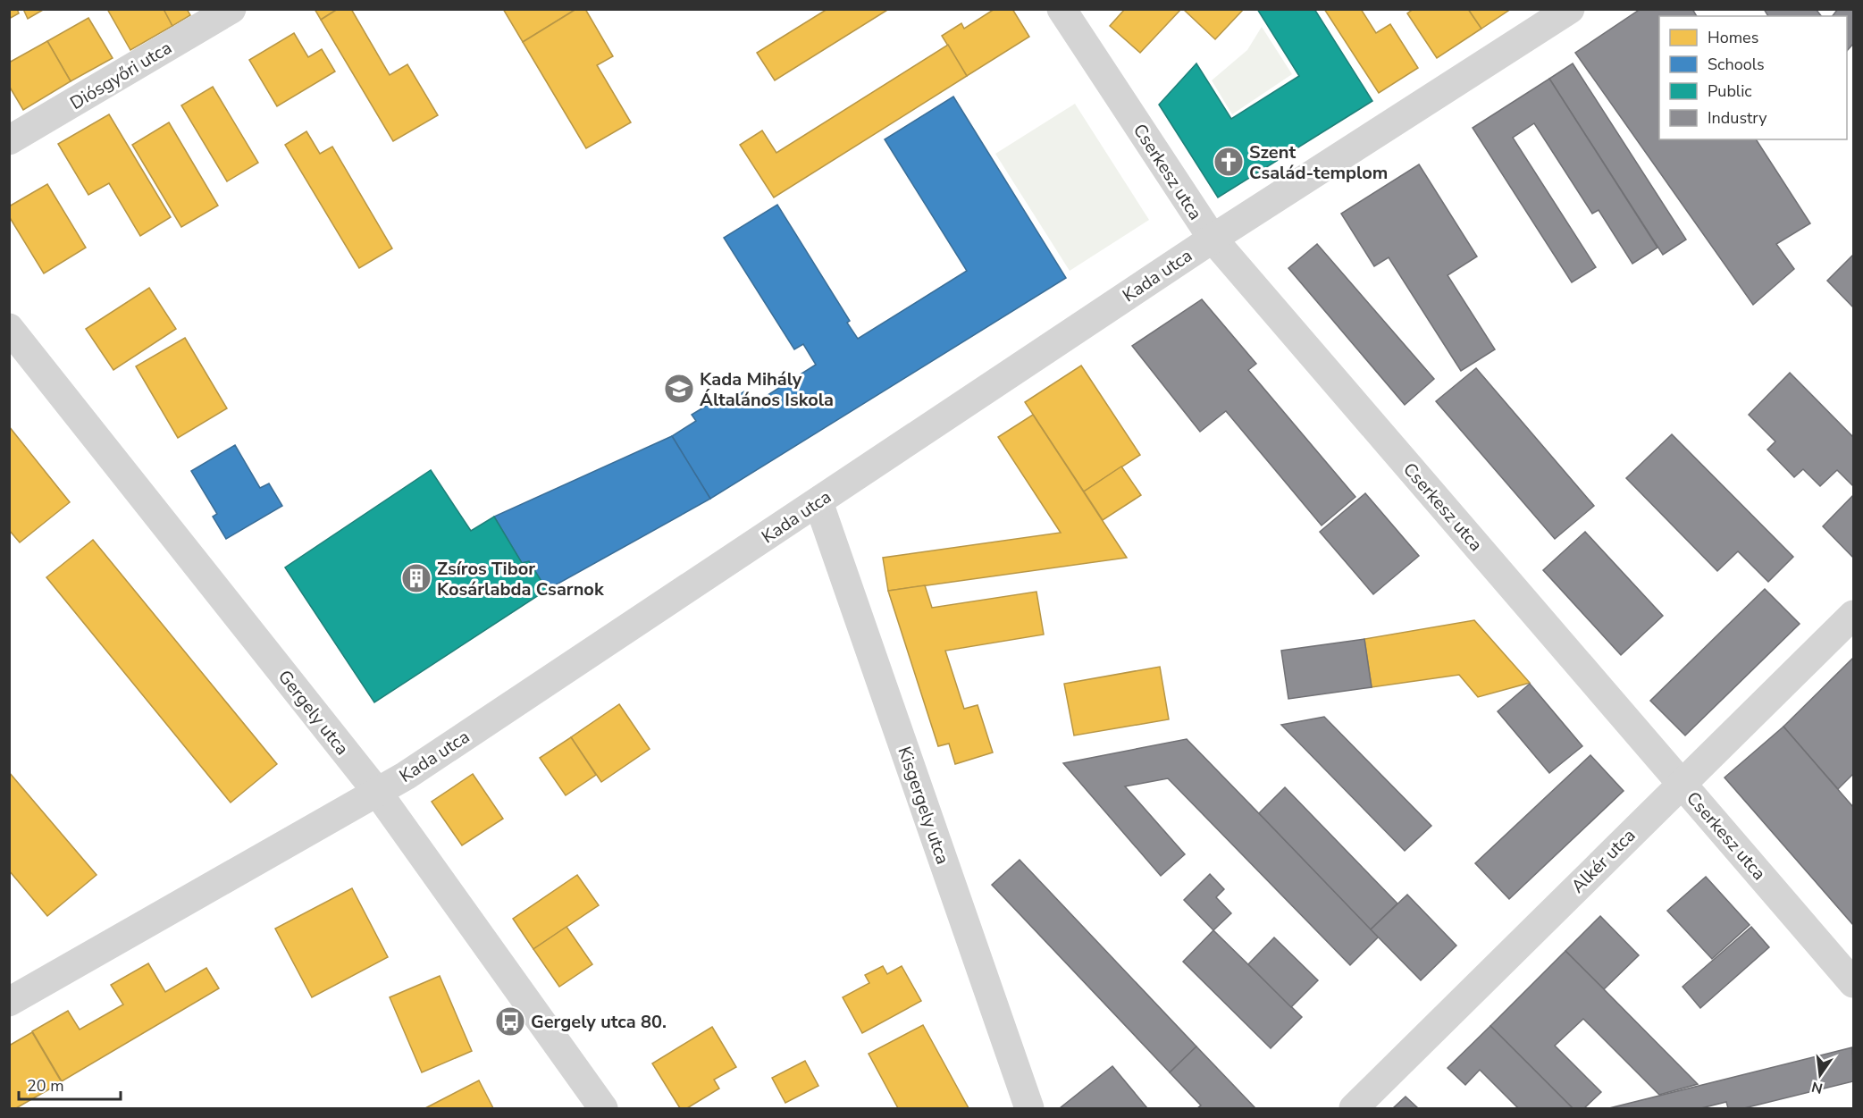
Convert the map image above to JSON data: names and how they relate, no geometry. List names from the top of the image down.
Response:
{
  "streets": {
    "street": [
      "Diósgyőri utca",
      "Cserkesz utca",
      "Kada utca",
      "Gergely utca",
      "Kisgergely utca",
      "Alkér utca"
    ]
  },
  "crossings": [
    ["Cserkesz utca", "Kada utca"],
    ["Cserkesz utca", "Alkér utca"],
    ["Kada utca", "Gergely utca"],
    ["Kada utca", "Kisgergely utca"]
  ],
  "places": {
    "church": ["Szent Család-templom"],
    "school or university": ["Kada Mihály Általános Iskola"],
    "building": ["Zsíros Tibor Kosárlabda Csarnok"],
    "bus stop": ["Gergely utca 80."]
  },
  "legend": [
    "Homes",
    "Schools",
    "Public",
    "Industry"
  ],
  "scale_bar": "20 m",
  "north": "bottom"
}
